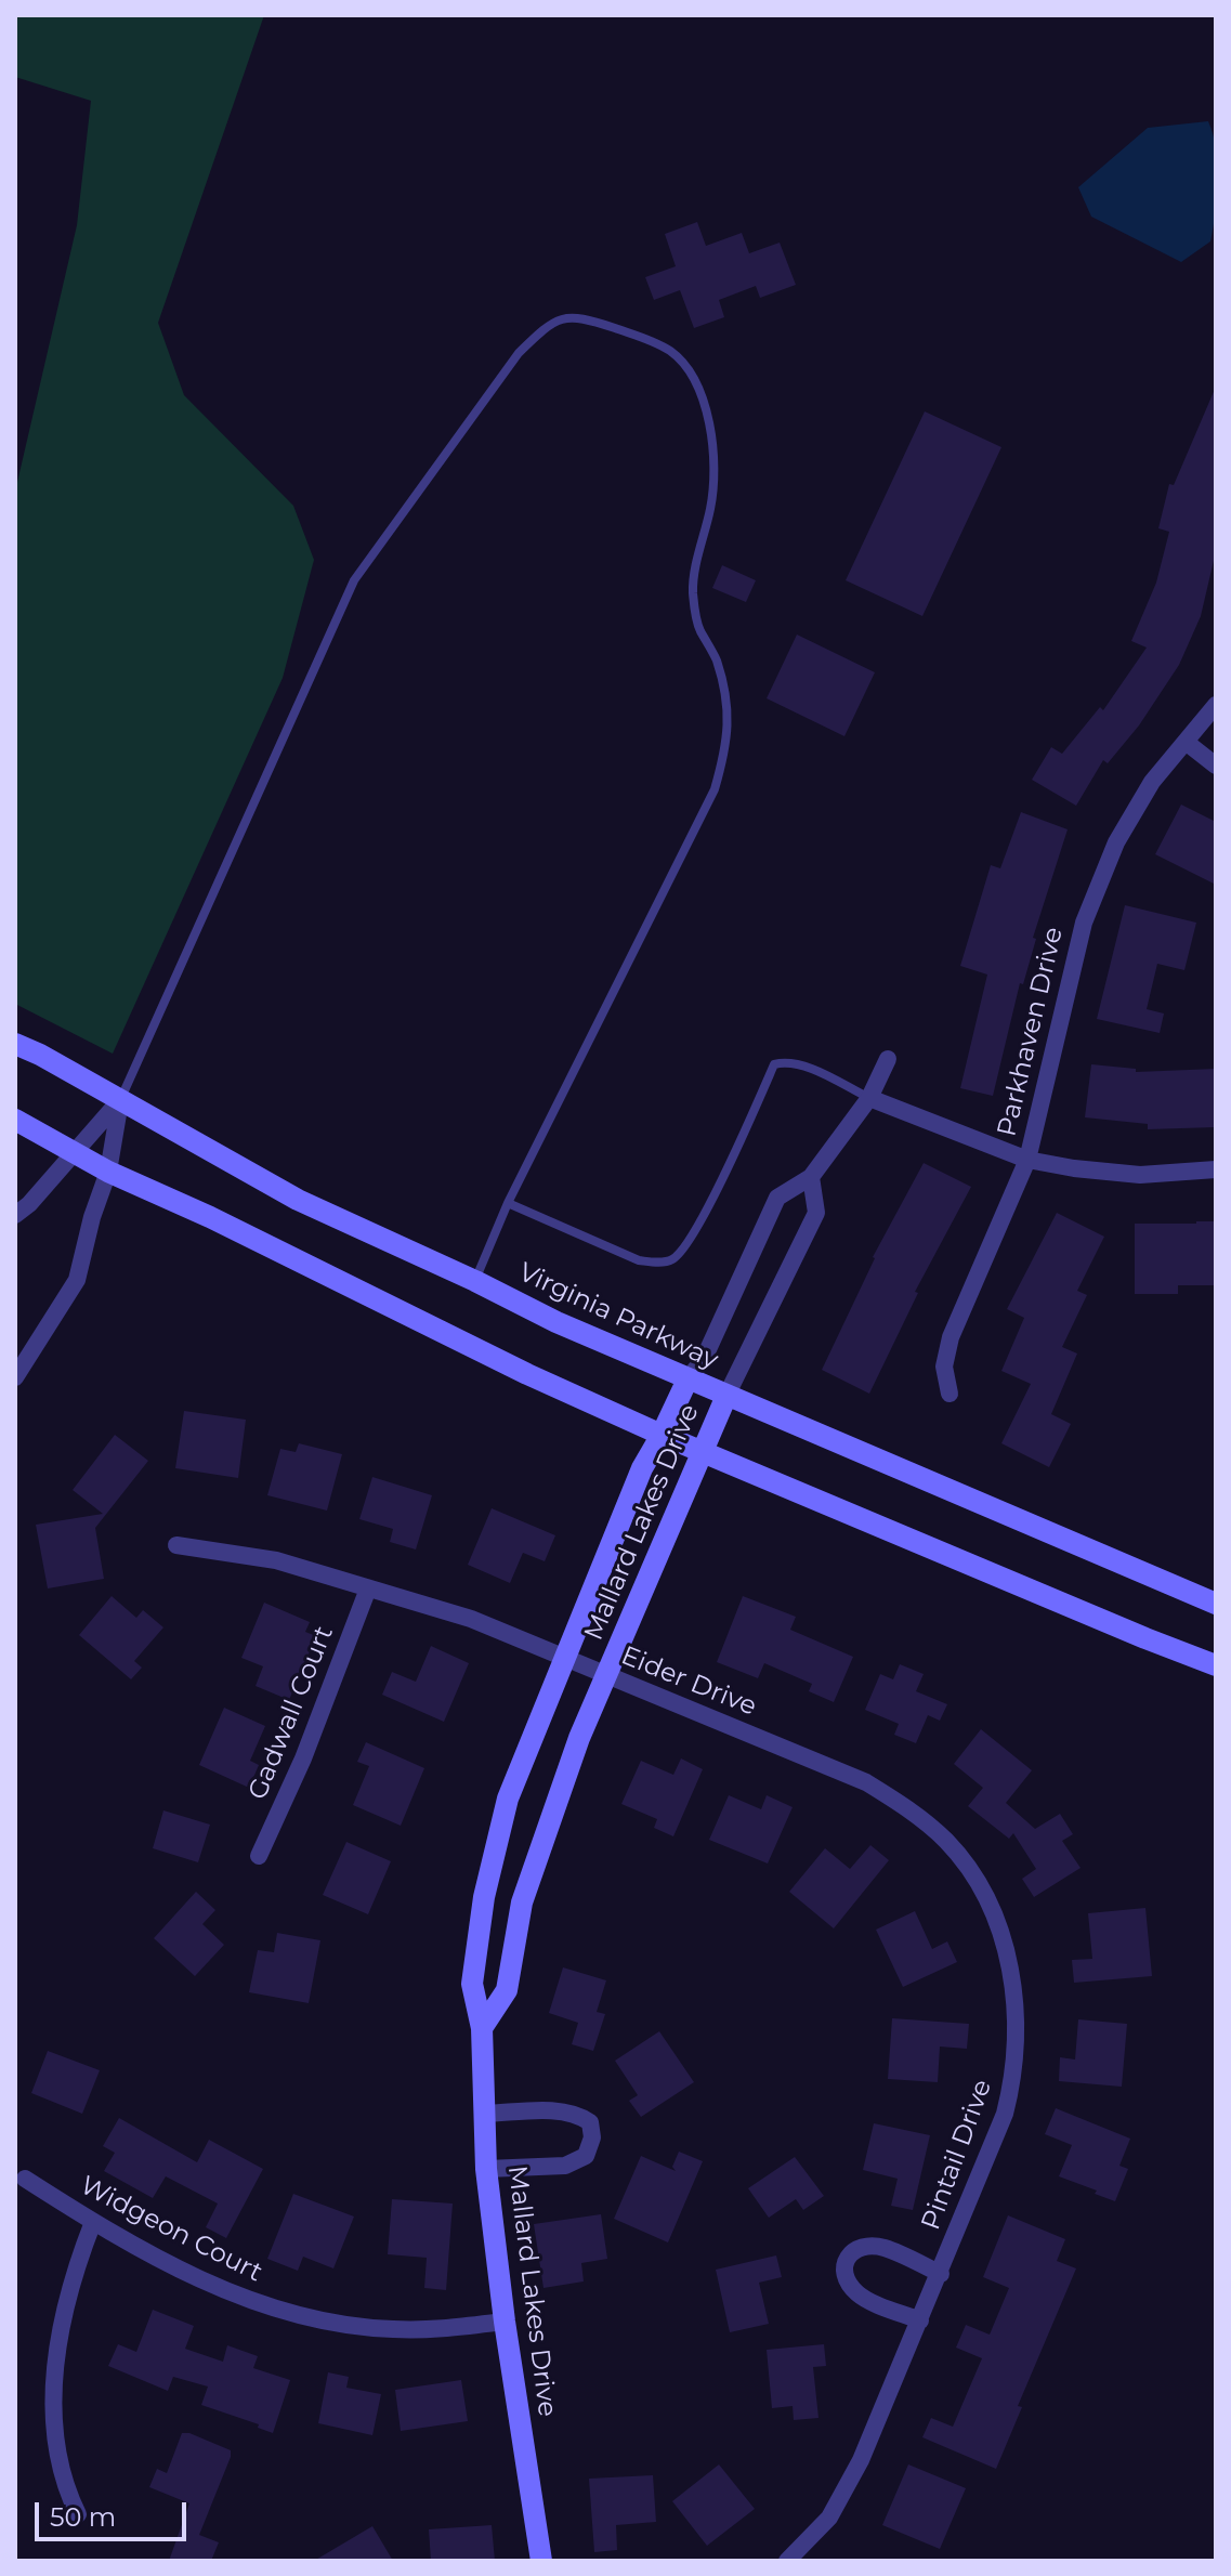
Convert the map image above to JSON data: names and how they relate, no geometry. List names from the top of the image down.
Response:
{
  "streets": {
    "main road": ["Virginia Parkway", "Mallard Lakes Drive"],
    "street": [
      "Parkhaven Drive",
      "Eider Drive",
      "Gadwall Court",
      "Pintail Drive",
      "Widgeon Court"
    ]
  },
  "crossings": [
    ["Virginia Parkway", "Mallard Lakes Drive"],
    ["Mallard Lakes Drive", "Eider Drive"],
    ["Mallard Lakes Drive", "Widgeon Court"],
    ["Eider Drive", "Gadwall Court"],
    ["Eider Drive", "Pintail Drive"]
  ],
  "scale_bar": "50 m"
}
